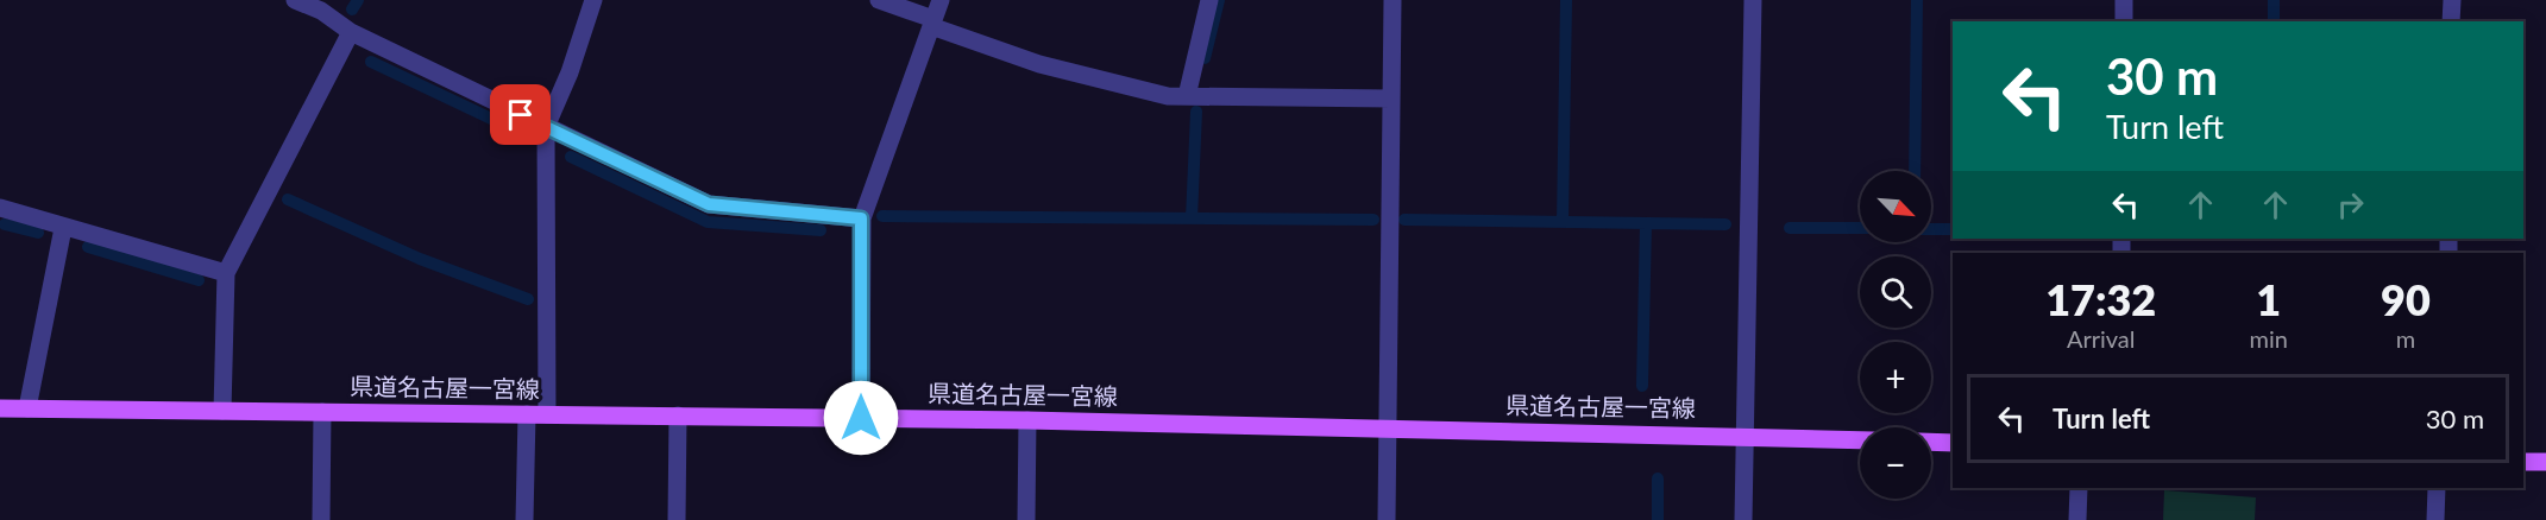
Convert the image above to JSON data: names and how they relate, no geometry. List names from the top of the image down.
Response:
{
  "streets": {
    "main road": ["県道名古屋一宮線"]
  },
  "north": "bottom right",
  "page": {
    "turn": ["30 m", "Turn left"],
    "map_buttons": ["+", "−"],
    "eta": [
      "17:32",
      "Arrival",
      "1",
      "min",
      "90",
      "m"
    ],
    "list": [
      {
        "name": "Turn left",
        "value": "30 m"
      }
    ]
  }
}
